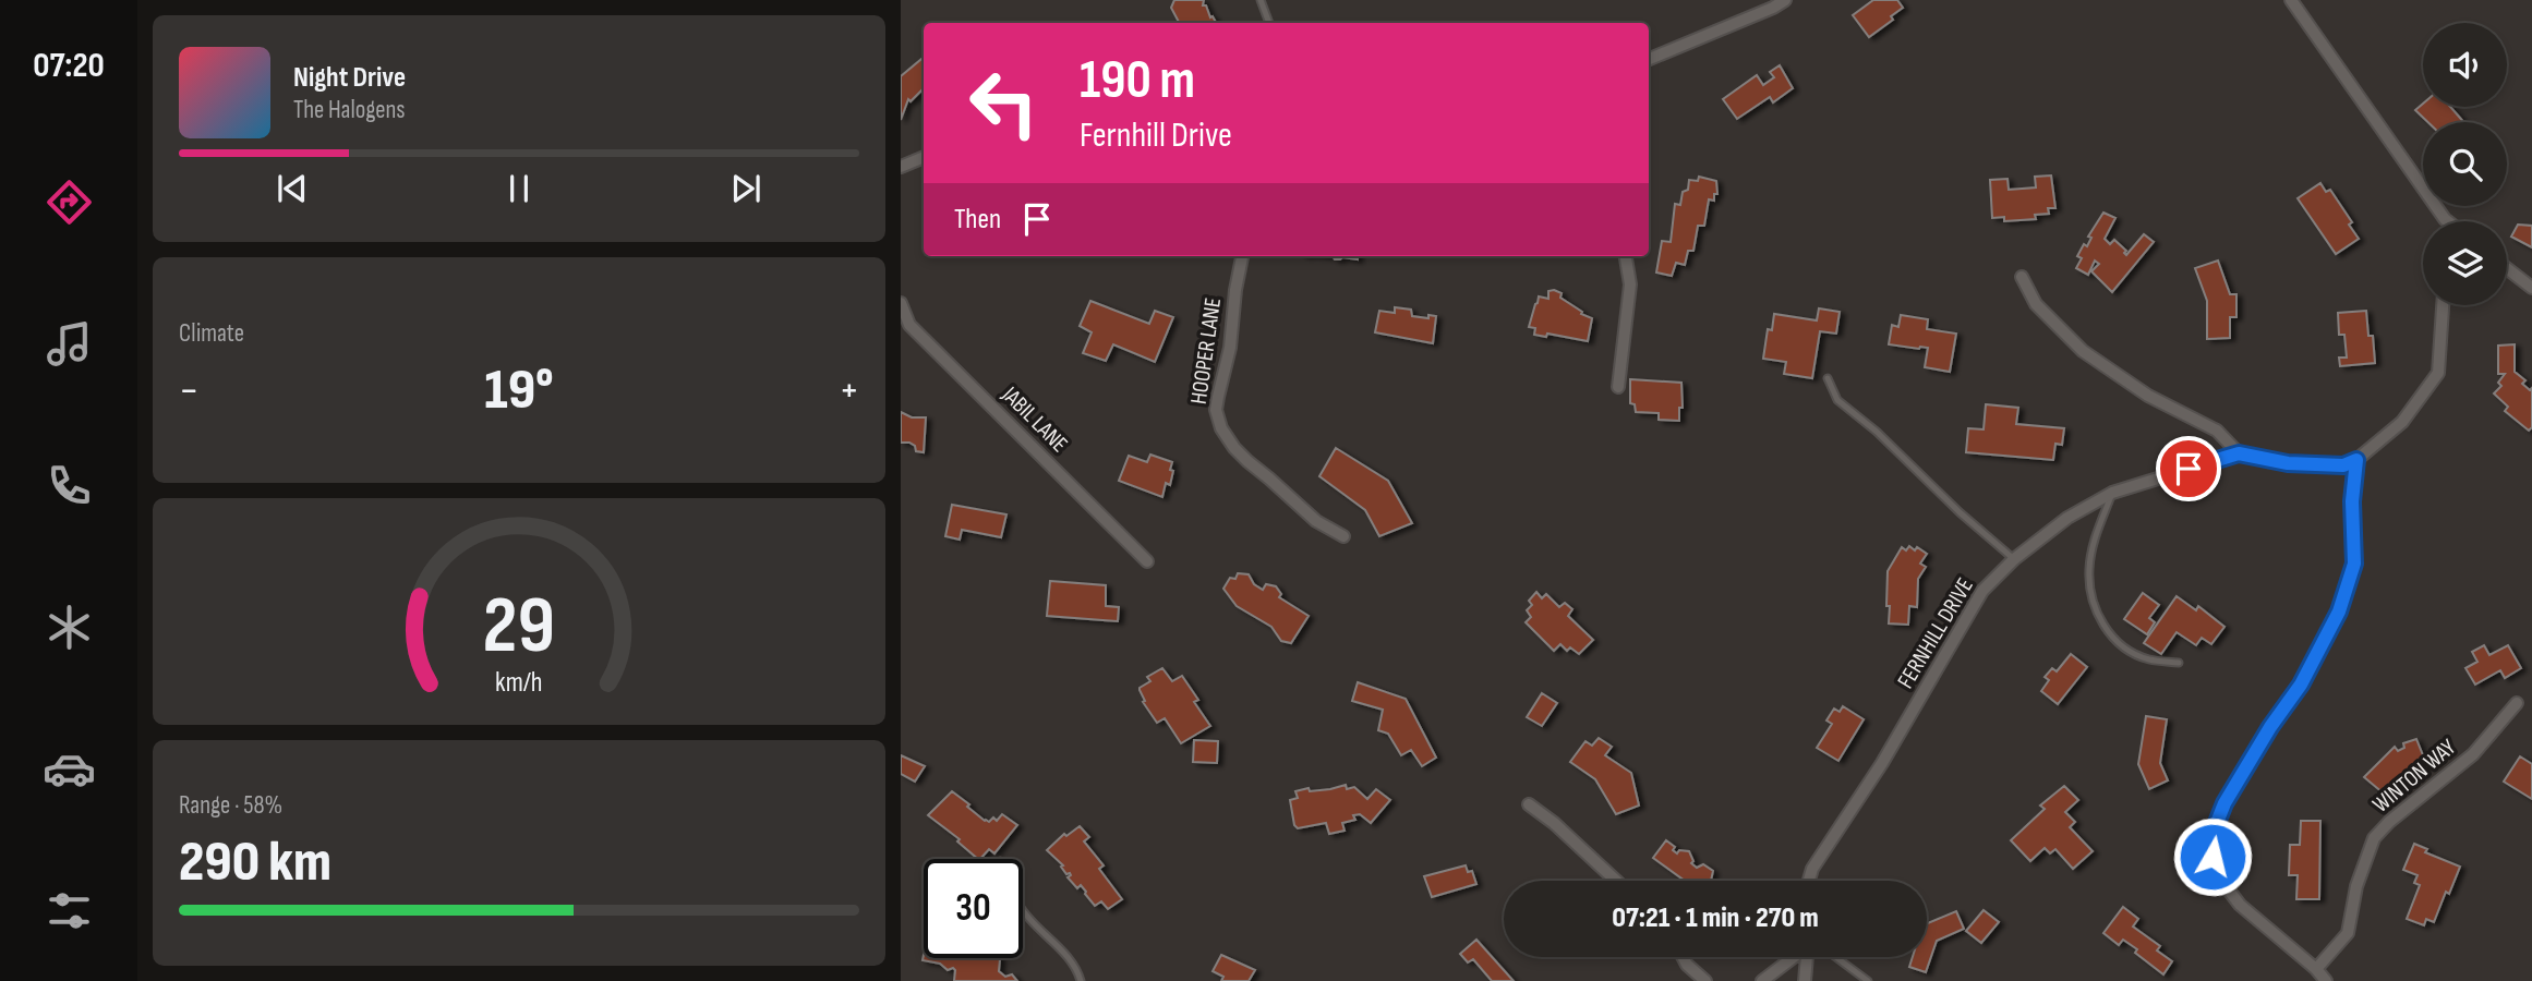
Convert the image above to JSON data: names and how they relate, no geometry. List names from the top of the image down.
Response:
{
  "streets": {
    "street": [
      "HOOPER LANE",
      "JABIL LANE",
      "FERNHILL DRIVE",
      "WINTON WAY"
    ]
  },
  "page": {
    "tabs": "07:20",
    "turn": ["190 m", "Fernhill Drive"],
    "song": ["Night Drive", "The Halogens"],
    "then": "Then",
    "tile": [
      "Climate",
      ["Range · 58%", "290 km"]
    ],
    "heat": ["−", "19°", "+"],
    "limit": "30",
    "trip": "07:21 · 1 min · 270 m",
    "gauge": ["29", "km/h"]
  }
}
